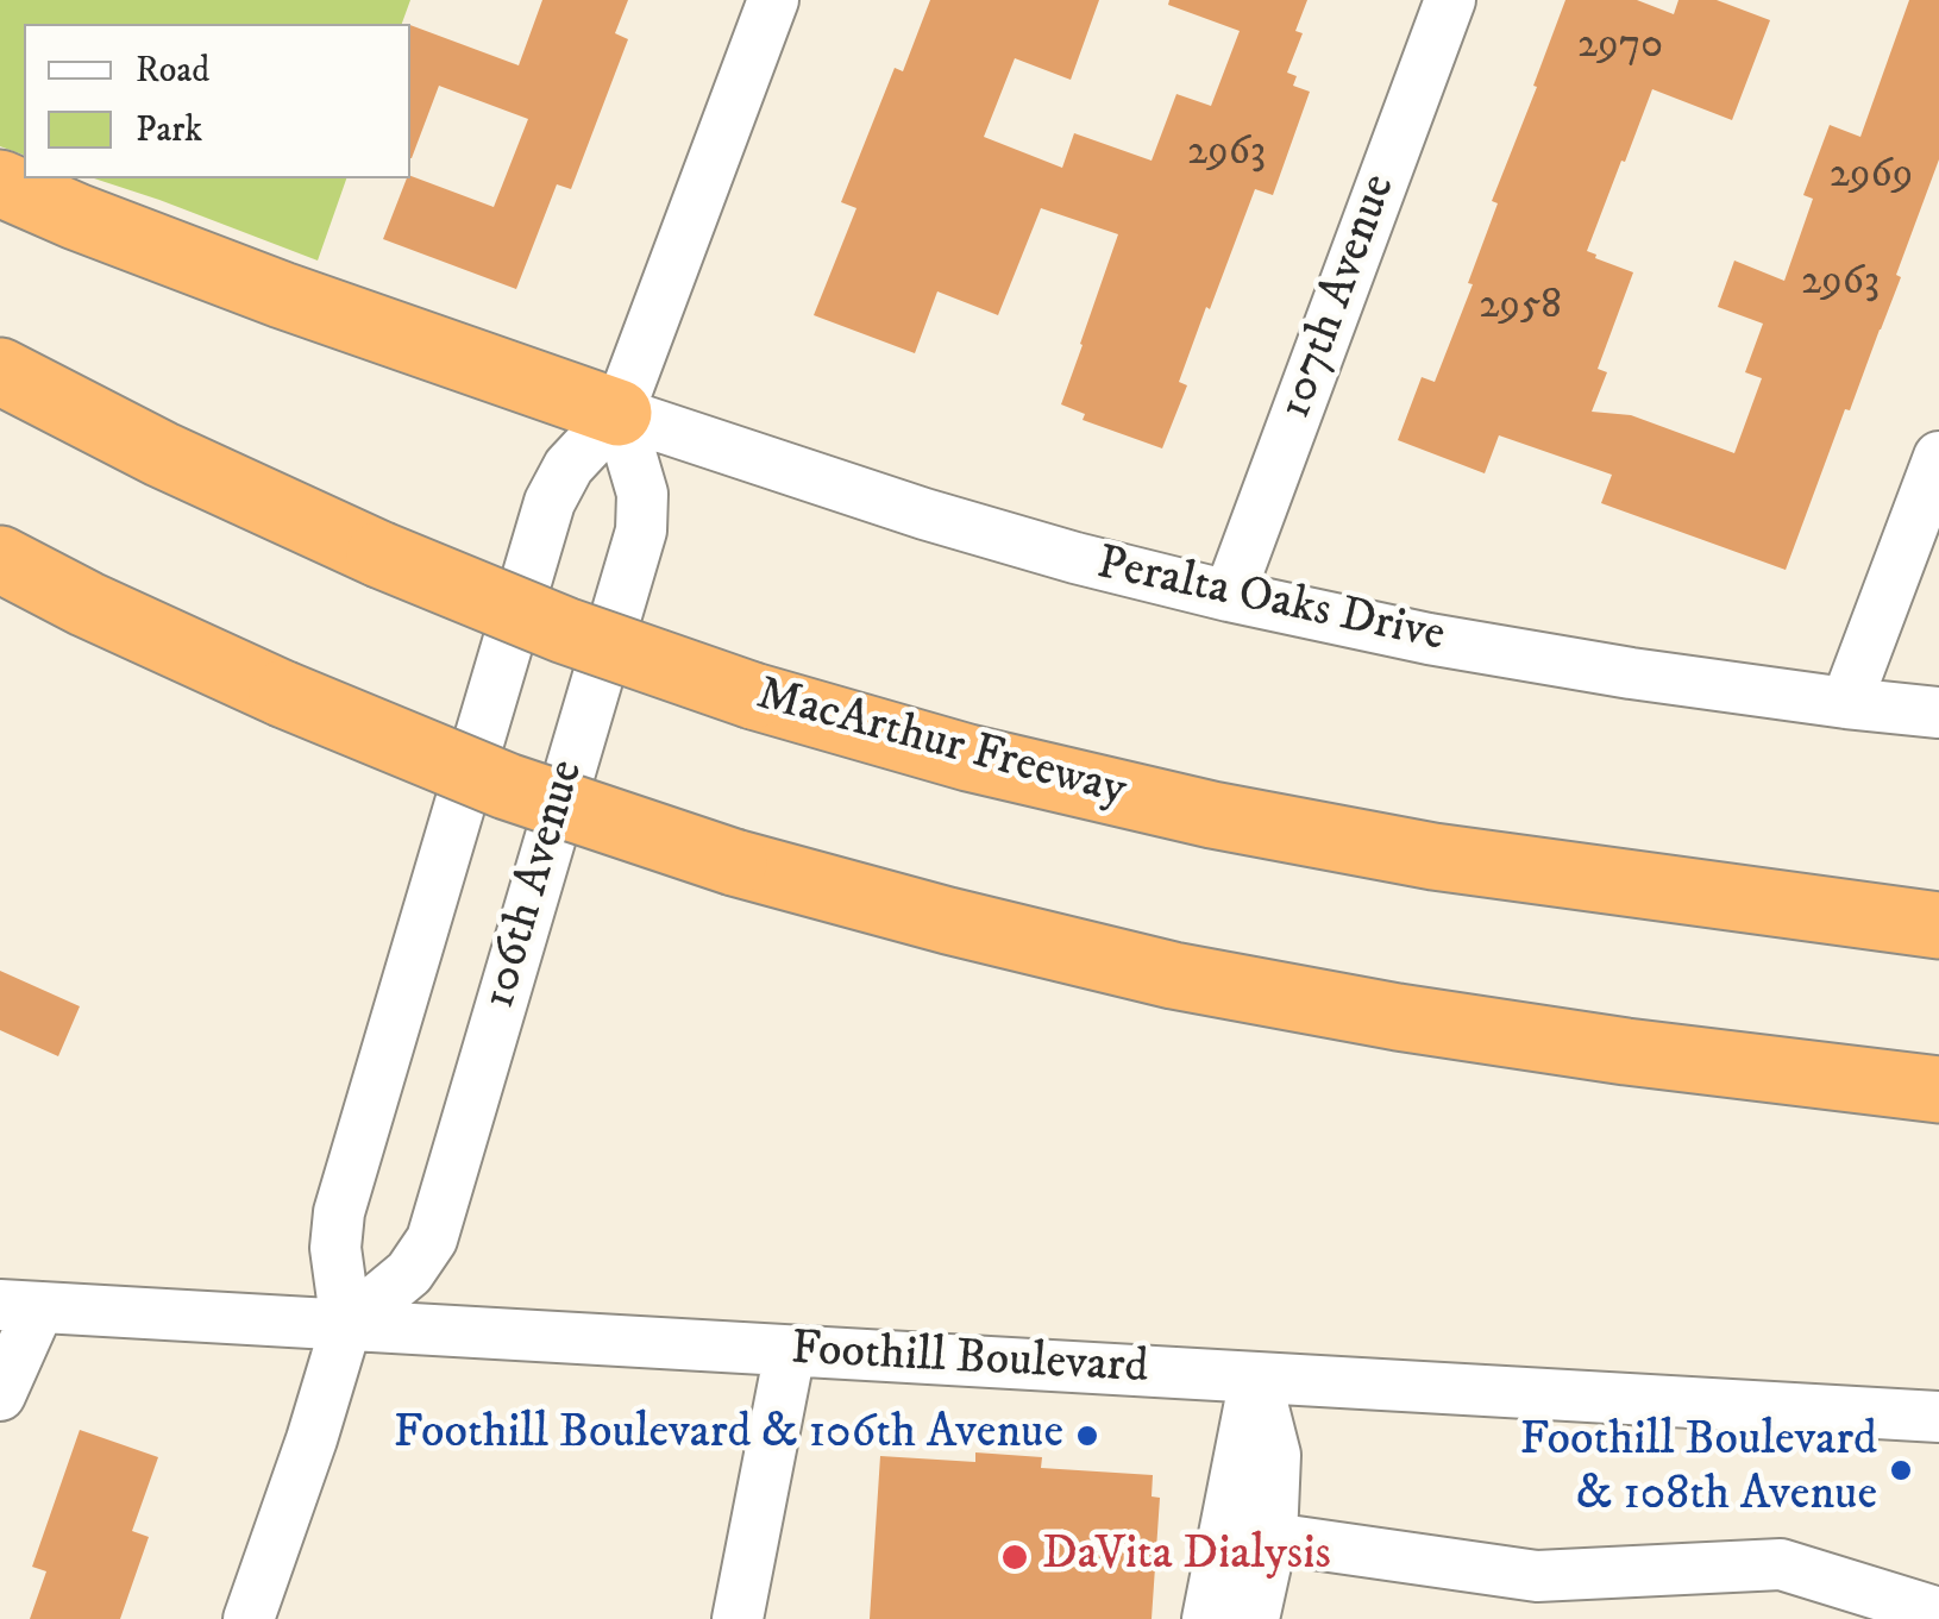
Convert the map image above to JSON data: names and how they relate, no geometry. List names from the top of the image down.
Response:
{
  "streets": {
    "highway": ["MacArthur Freeway"],
    "street": [
      "107th Avenue",
      "Peralta Oaks Drive",
      "106th Avenue",
      "Foothill Boulevard"
    ]
  },
  "crossings": [
    ["107th Avenue", "Peralta Oaks Drive"],
    ["Peralta Oaks Drive", "106th Avenue"],
    ["106th Avenue", "Foothill Boulevard"]
  ],
  "places": ["Foothill Boulevard & 106th Avenue", "Foothill Boulevard & 108th Avenue", "DaVita Dialysis"],
  "house_numbers": [
    "2970",
    "2963",
    "2969",
    "2963",
    "2958"
  ],
  "legend": ["Road", "Park"]
}
